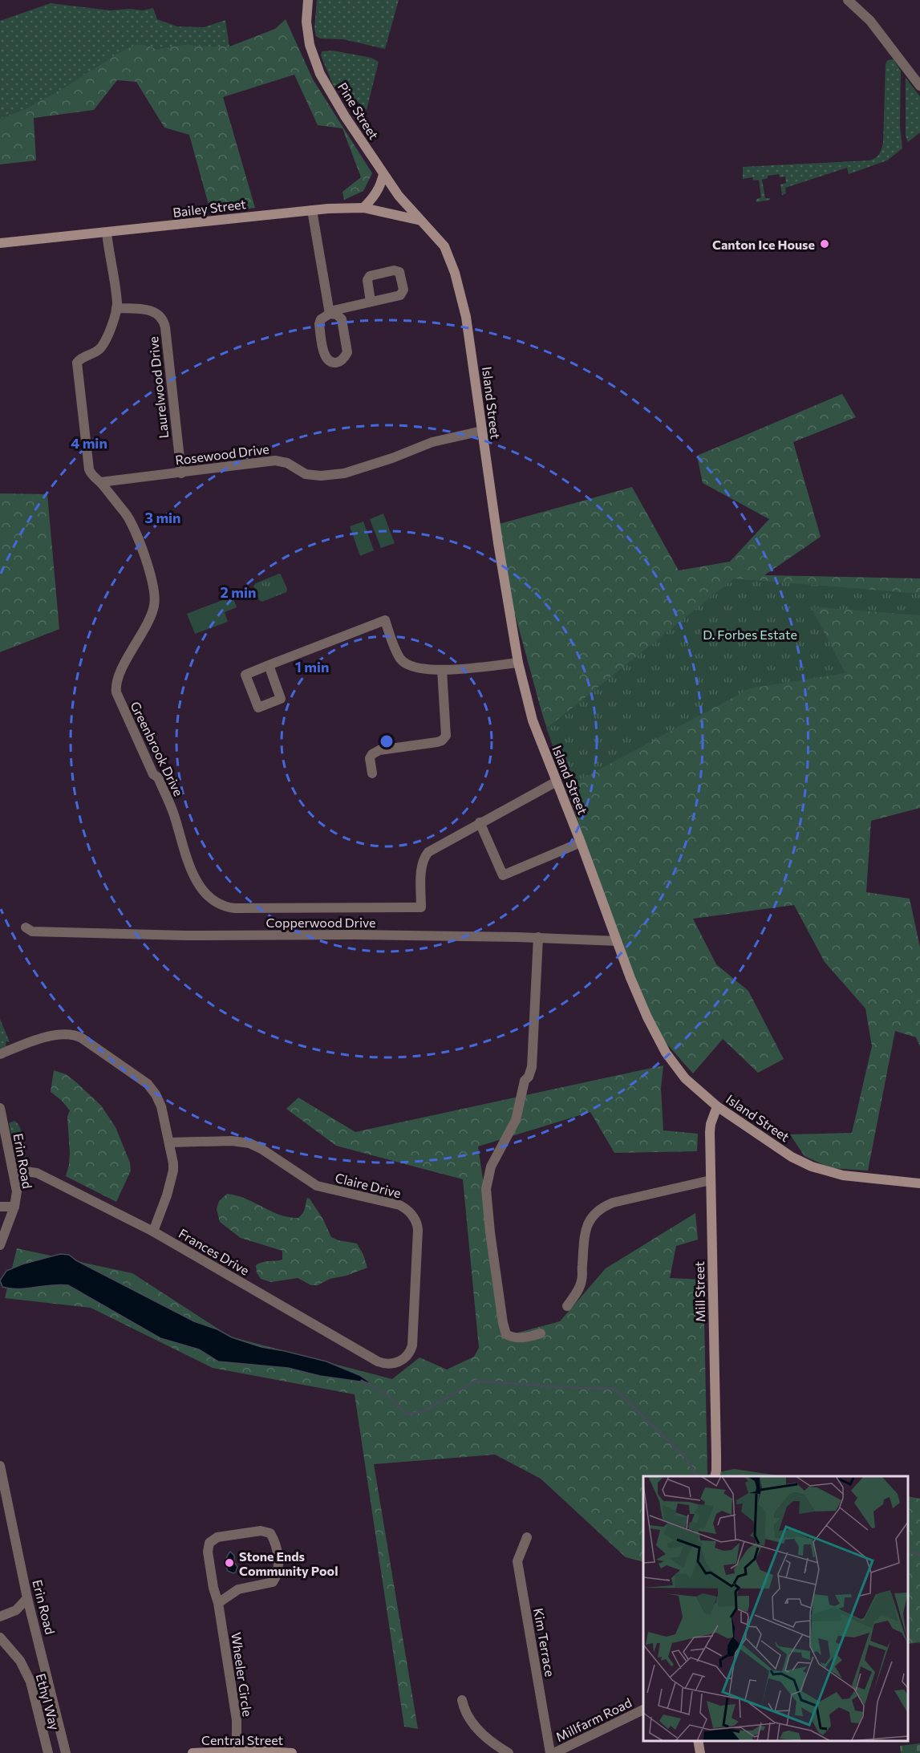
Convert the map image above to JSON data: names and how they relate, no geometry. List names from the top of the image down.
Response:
{
  "streets": {
    "street": [
      "Pine Street",
      "Bailey Street",
      "Laurelwood Drive",
      "Island Street",
      "Rosewood Drive",
      "Greenbrook Drive",
      "Copperwood Drive",
      "Erin Road",
      "Claire Drive",
      "Frances Drive",
      "Mill Street",
      "Kim Terrace",
      "Wheeler Circle",
      "Ethyl Way",
      "Millfarm Road",
      "Central Street"
    ]
  },
  "crossings": [
    ["Pine Street", "Bailey Street"],
    ["Pine Street", "Island Street"],
    ["Bailey Street", "Island Street"],
    ["Bailey Street", "Greenbrook Drive"],
    ["Laurelwood Drive", "Rosewood Drive"],
    ["Laurelwood Drive", "Greenbrook Drive"],
    ["Island Street", "Rosewood Drive"],
    ["Island Street", "Greenbrook Drive"],
    ["Island Street", "Copperwood Drive"],
    ["Island Street", "Mill Street"],
    ["Rosewood Drive", "Greenbrook Drive"],
    ["Erin Road", "Frances Drive"],
    ["Claire Drive", "Frances Drive"],
    ["Wheeler Circle", "Central Street"]
  ],
  "parks": ["D. Forbes Estate"],
  "places": ["Canton Ice House", "Stone Ends Community Pool"],
  "rings": [
    "4 min",
    "3 min",
    "2 min",
    "1 min"
  ]
}
